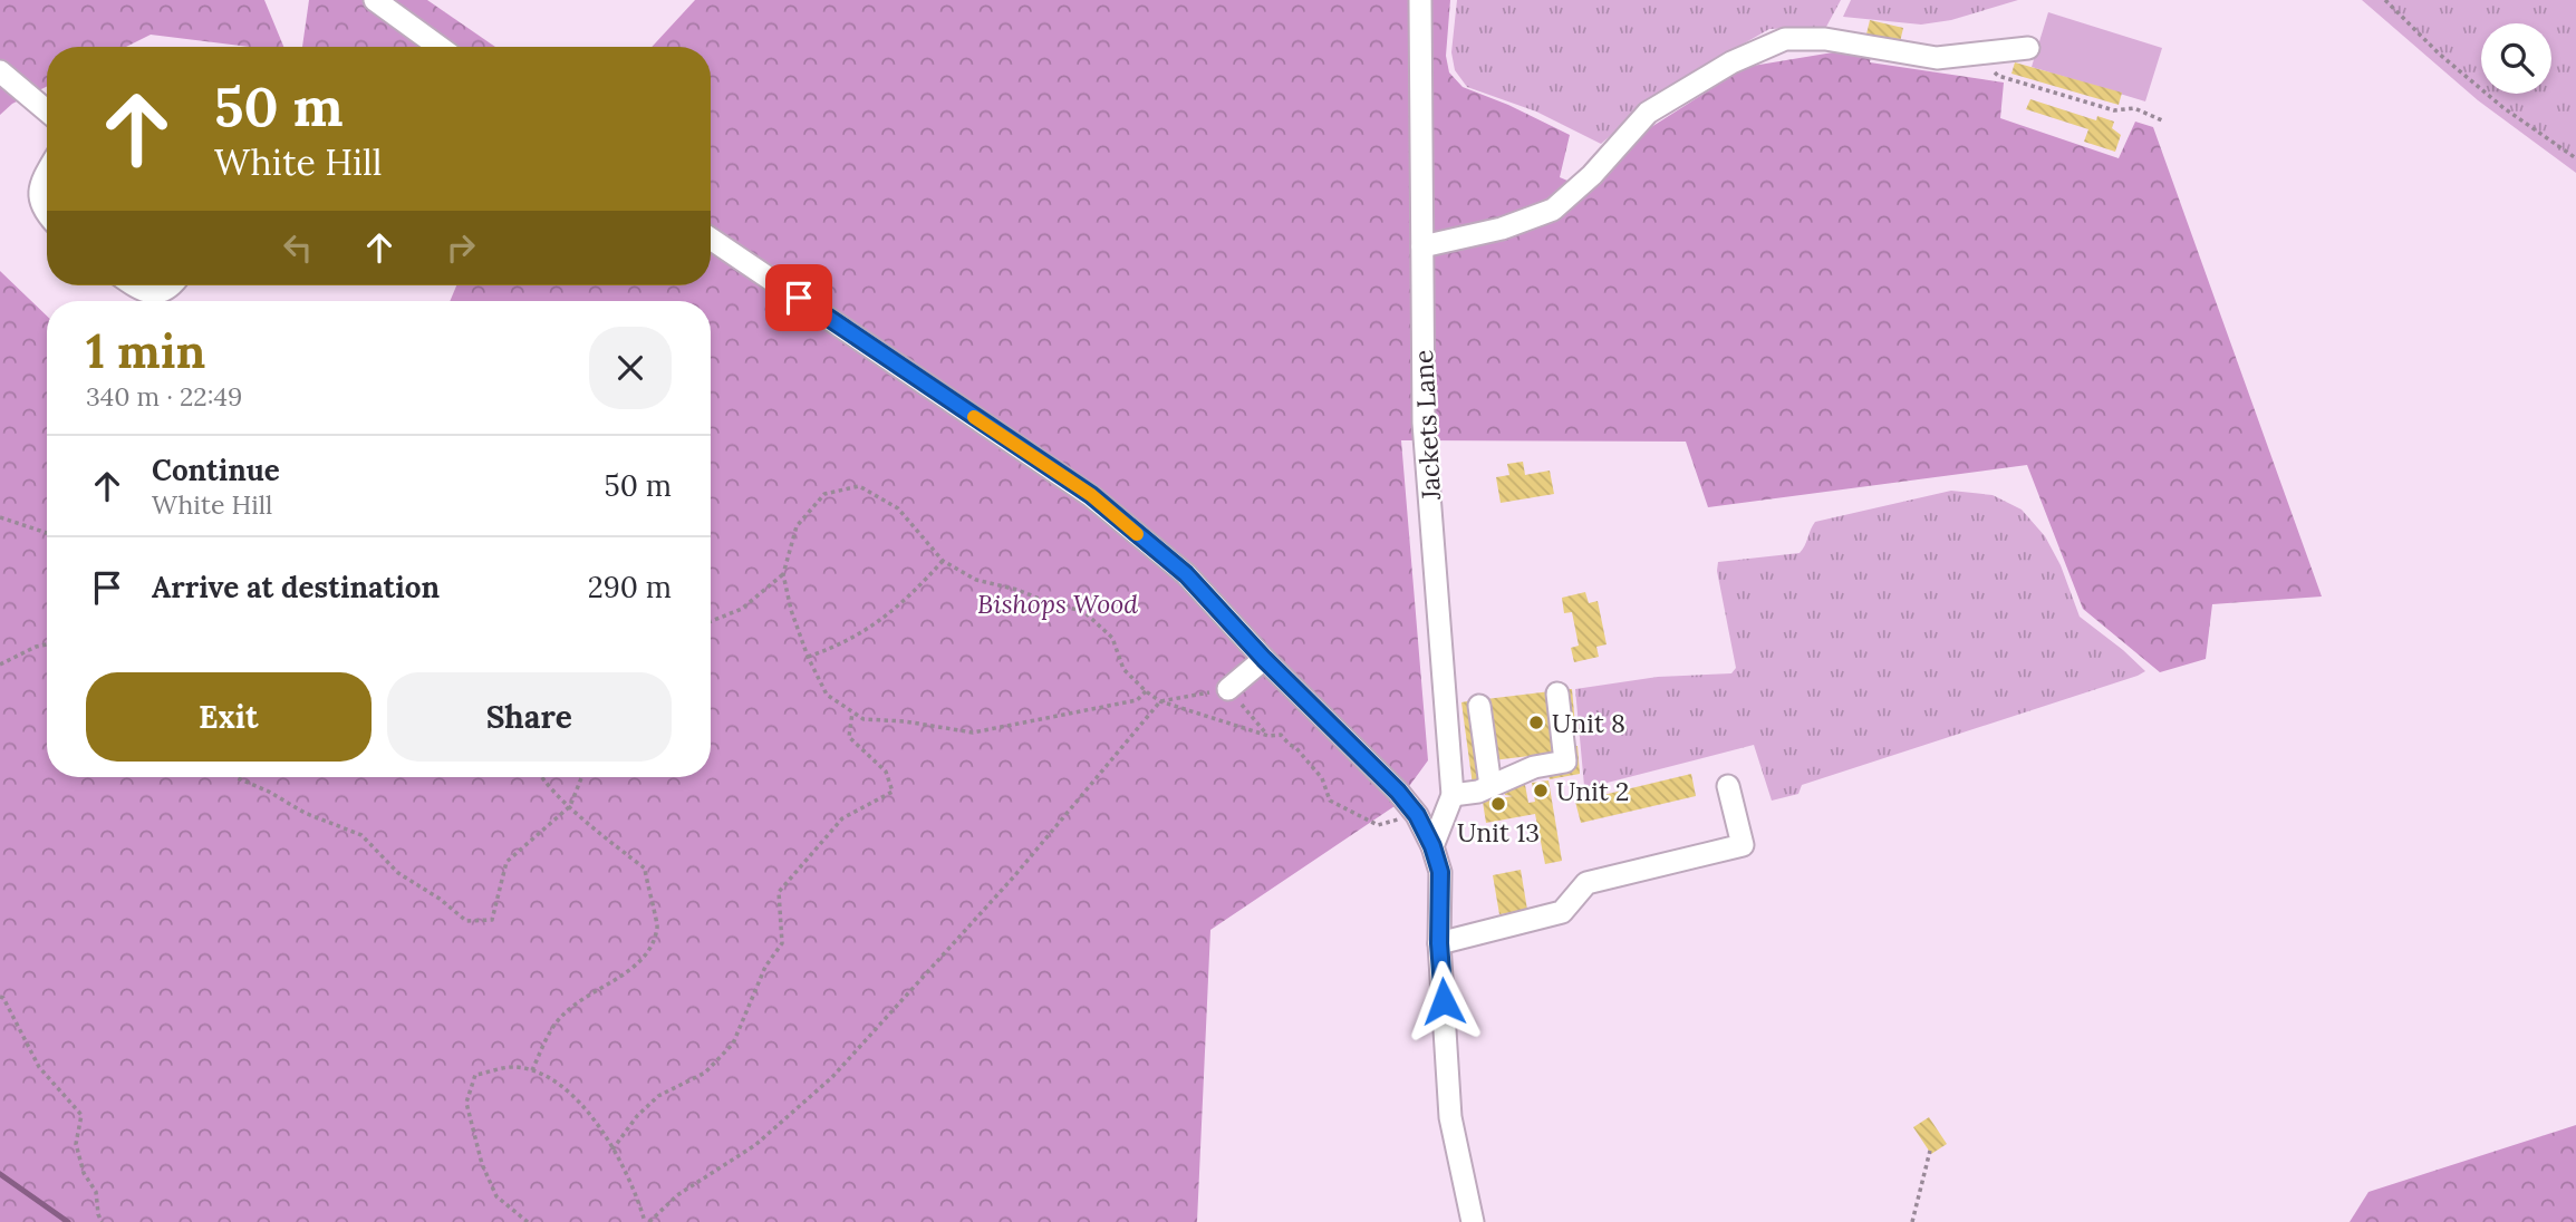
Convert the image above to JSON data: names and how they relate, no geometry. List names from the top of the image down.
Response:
{
  "streets": {
    "street": ["Jackets Lane"]
  },
  "parks": ["Bishops Wood"],
  "places": ["Unit 8", "Unit 2", "Unit 13"],
  "page": {
    "turn": ["50 m", "White Hill"],
    "heading": ["1 min", "340 m · 22:49"],
    "list": [
      {
        "name": "Continue",
        "note": "White Hill",
        "value": "50 m"
      },
      {
        "name": "Arrive at destination",
        "value": "290 m"
      }
    ],
    "buttons": ["Exit", "Share"]
  }
}
